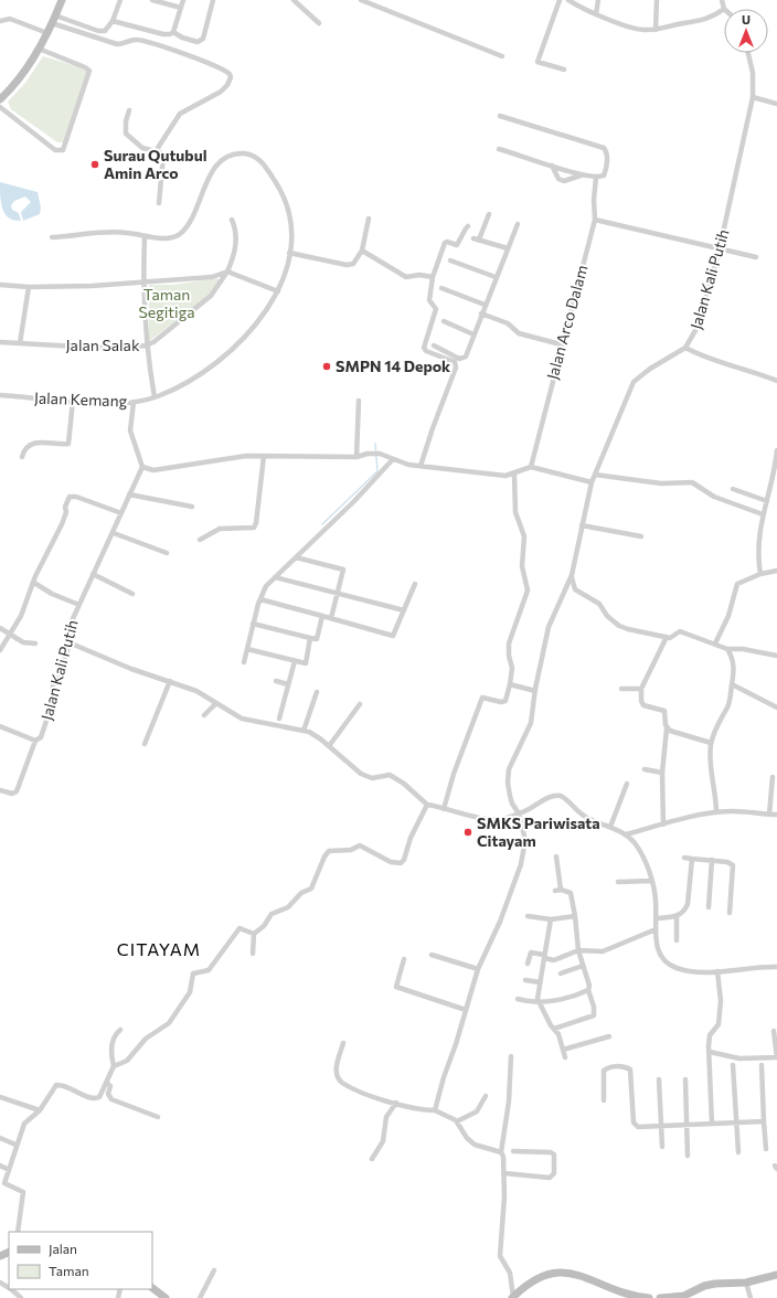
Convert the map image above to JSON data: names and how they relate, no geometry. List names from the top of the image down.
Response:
{
  "streets": {
    "street": [
      "Jalan Kali Putih",
      "Jalan Arco Dalam",
      "Jalan Salak",
      "Jalan Kemang"
    ]
  },
  "districts": ["CITAYAM"],
  "parks": ["Taman Segitiga"],
  "places": ["Surau Qutubul Amin Arco", "SMPN 14 Depok", "SMKS Pariwisata Citayam"],
  "legend": ["Jalan", "Taman"],
  "north": "top"
}
